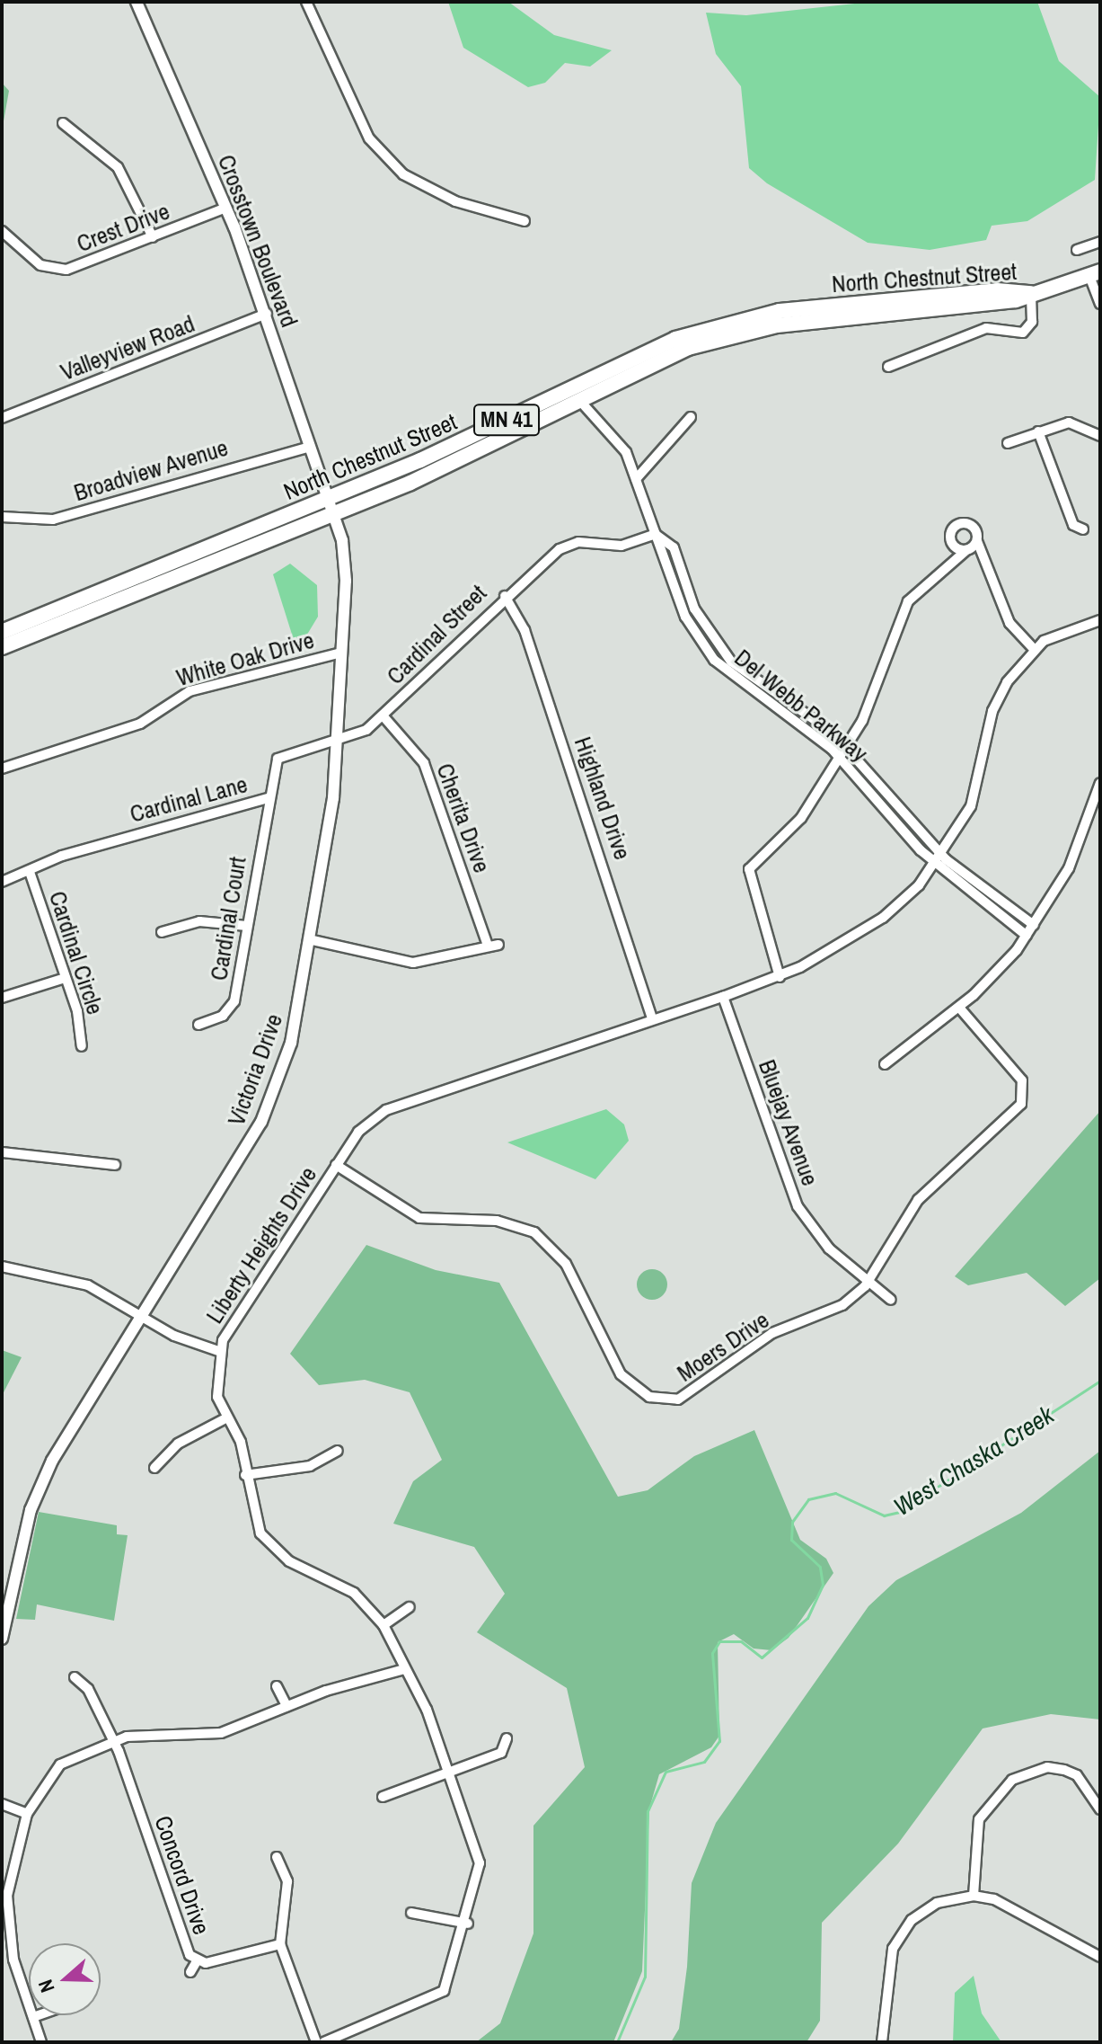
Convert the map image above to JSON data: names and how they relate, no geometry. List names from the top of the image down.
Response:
{
  "streets": {
    "main road": ["North Chestnut Street", "MN 41"],
    "street": [
      "Crest Drive",
      "Crosstown Boulevard",
      "Valleyview Road",
      "Broadview Avenue",
      "Cardinal Street",
      "White Oak Drive",
      "Del Webb Parkway",
      "Highland Drive",
      "Cardinal Lane",
      "Cherita Drive",
      "Cardinal Court",
      "Cardinal Circle",
      "Victoria Drive",
      "Bluejay Avenue",
      "Liberty Heights Drive",
      "Moers Drive",
      "Concord Drive"
    ]
  },
  "crossings": [
    ["Crest Drive", "Crosstown Boulevard"],
    ["Crosstown Boulevard", "North Chestnut Street"],
    ["Crosstown Boulevard", "Valleyview Road"],
    ["Crosstown Boulevard", "Broadview Avenue"],
    ["Crosstown Boulevard", "Victoria Drive"],
    ["North Chestnut Street", "MN 41"],
    ["North Chestnut Street", "Del Webb Parkway"],
    ["North Chestnut Street", "Victoria Drive"],
    ["Cardinal Street", "Del Webb Parkway"],
    ["Cardinal Street", "Highland Drive"],
    ["Cardinal Street", "Cardinal Lane"],
    ["Cardinal Street", "Cherita Drive"],
    ["Cardinal Street", "Victoria Drive"],
    ["White Oak Drive", "Victoria Drive"],
    ["Highland Drive", "Liberty Heights Drive"],
    ["Cardinal Lane", "Cardinal Court"],
    ["Cardinal Lane", "Cardinal Circle"],
    ["Cardinal Lane", "Victoria Drive"],
    ["Bluejay Avenue", "Moers Drive"],
    ["Liberty Heights Drive", "Moers Drive"]
  ],
  "water": ["West Chaska Creek"],
  "north": "left"
}
